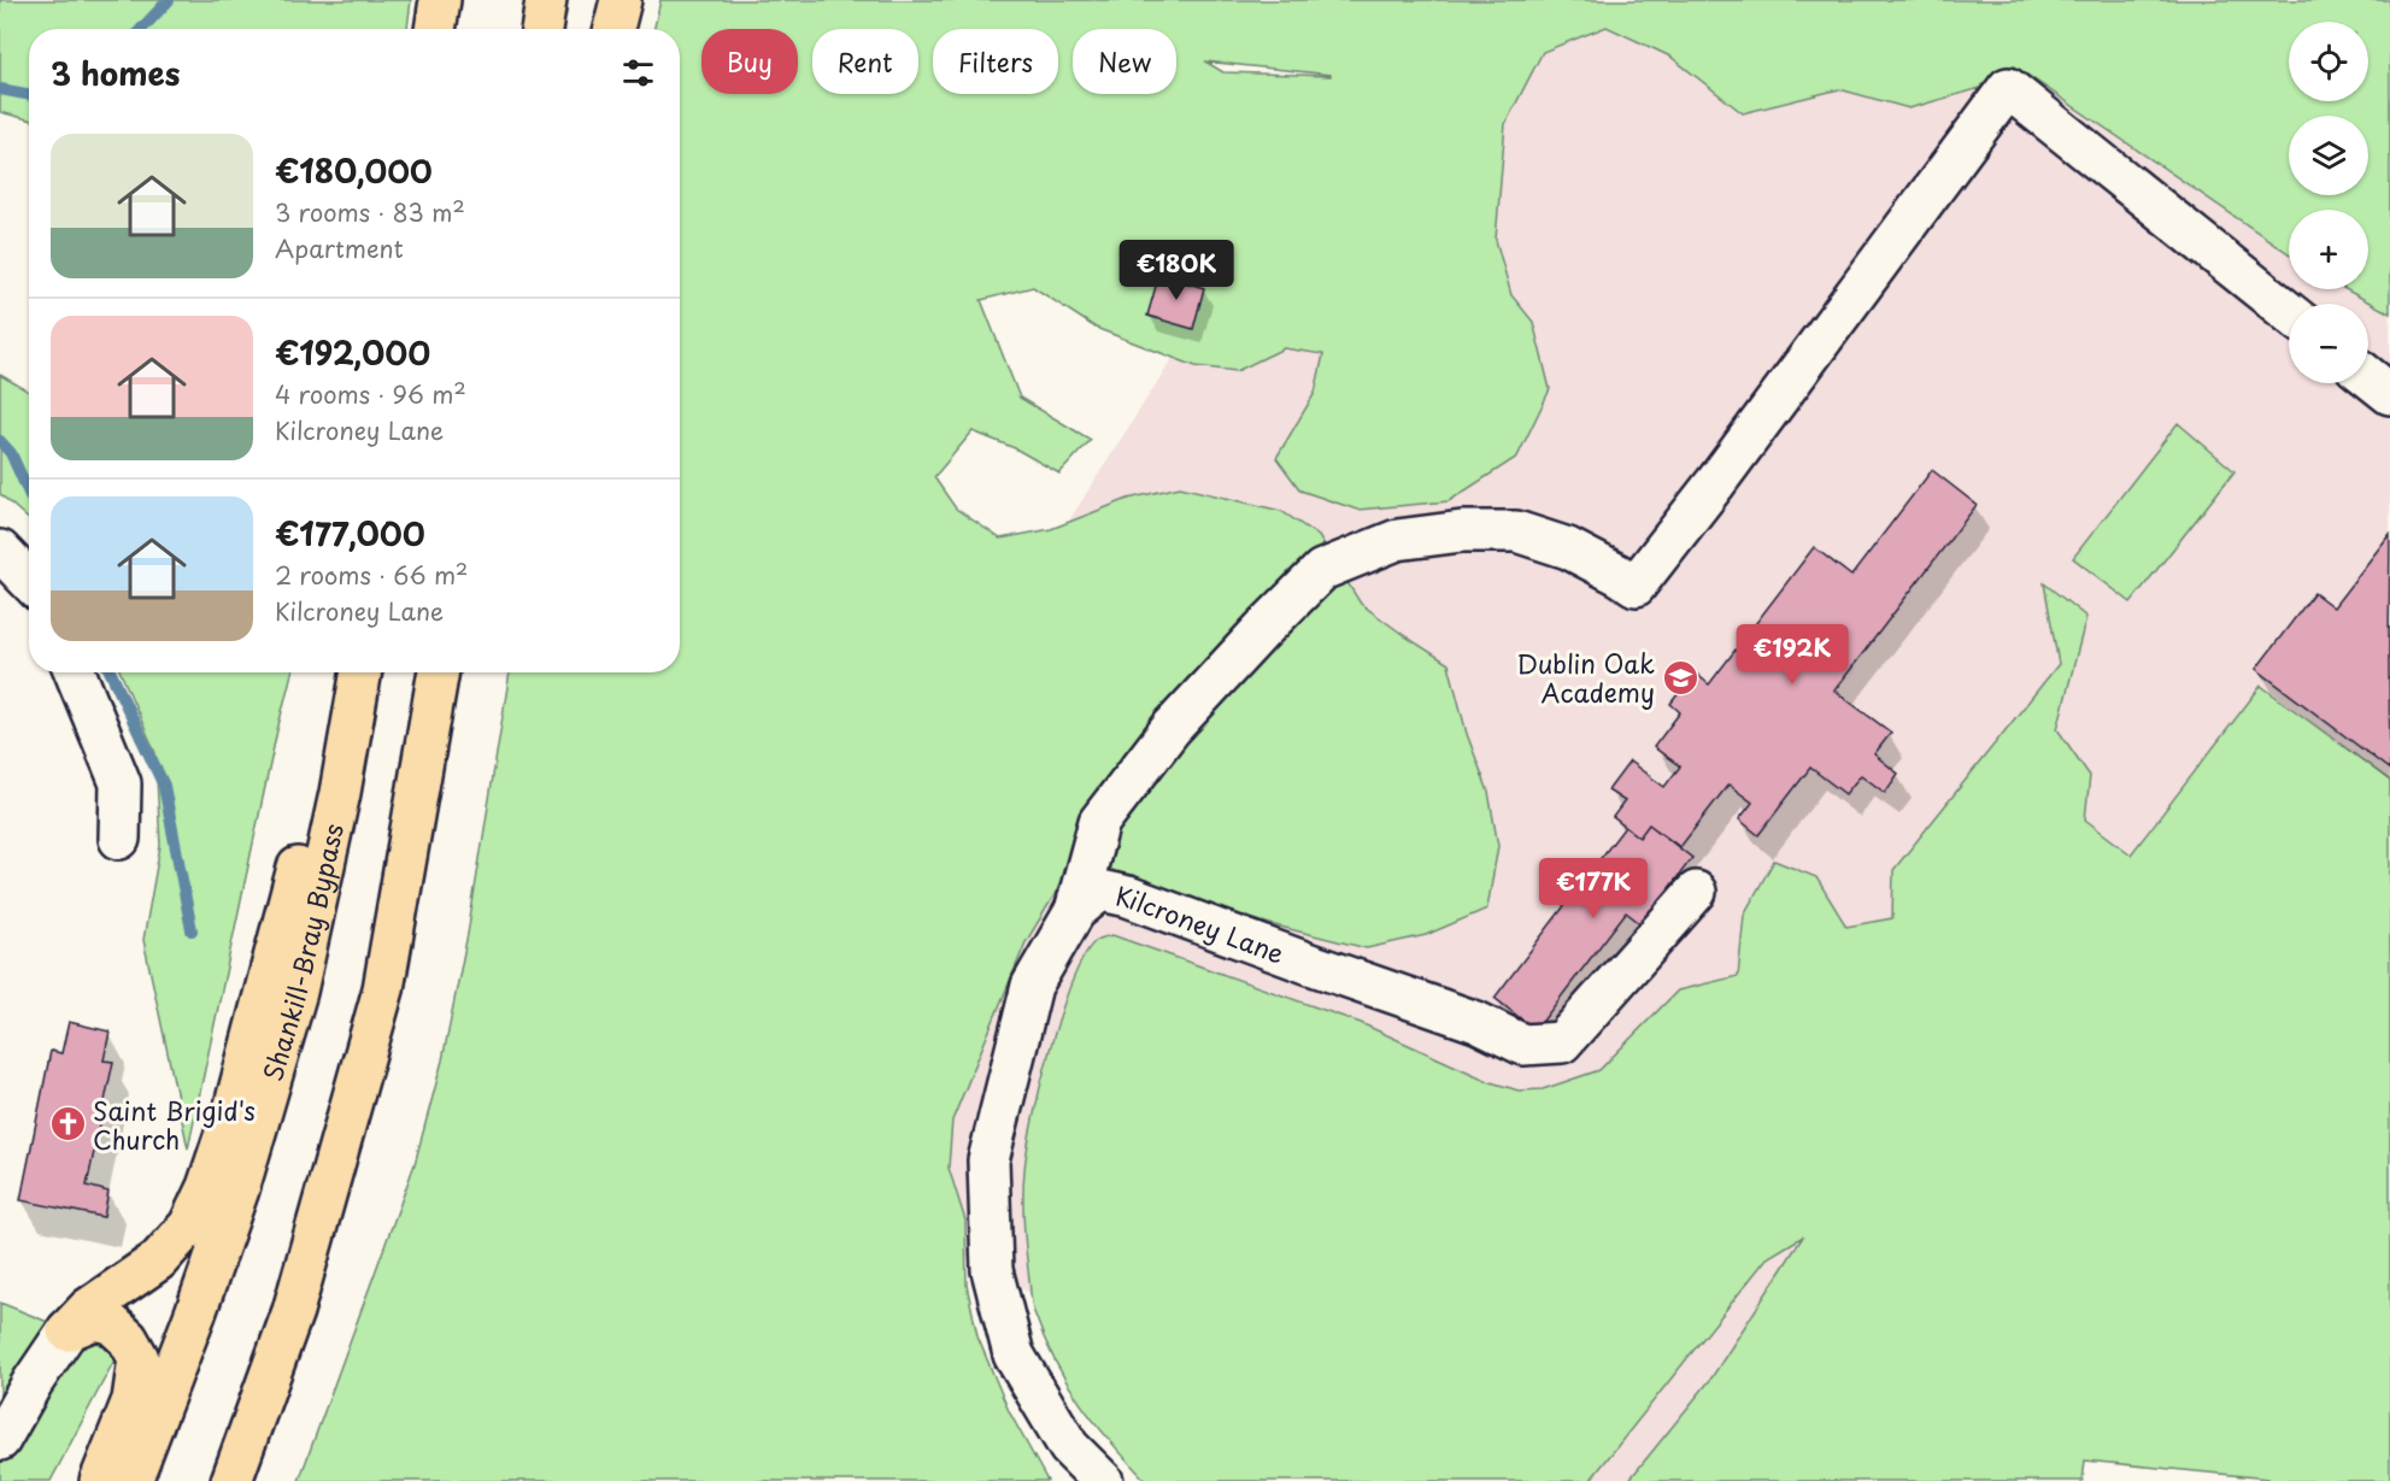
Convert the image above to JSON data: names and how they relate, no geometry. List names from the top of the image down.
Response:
{
  "streets": {
    "highway": ["Shankill-Bray Bypass"],
    "street": ["Kilcroney Lane"]
  },
  "places": {
    "school or university": ["Dublin Oak Academy"],
    "church": ["Saint Brigid's Church"]
  },
  "page": {
    "map_buttons": ["+", "−"],
    "chip": [
      "Buy",
      "Rent",
      "Filters",
      "New"
    ],
    "heading": "3 homes",
    "list": [
      {
        "name": "€180,000",
        "note": "3 rooms · 83 m² · Apartment"
      },
      {
        "name": "€192,000",
        "note": "4 rooms · 96 m² · Kilcroney Lane"
      },
      {
        "name": "€177,000",
        "note": "2 rooms · 66 m² · Kilcroney Lane"
      }
    ],
    "price": ["€180K", "€192K", "€177K"]
  }
}
